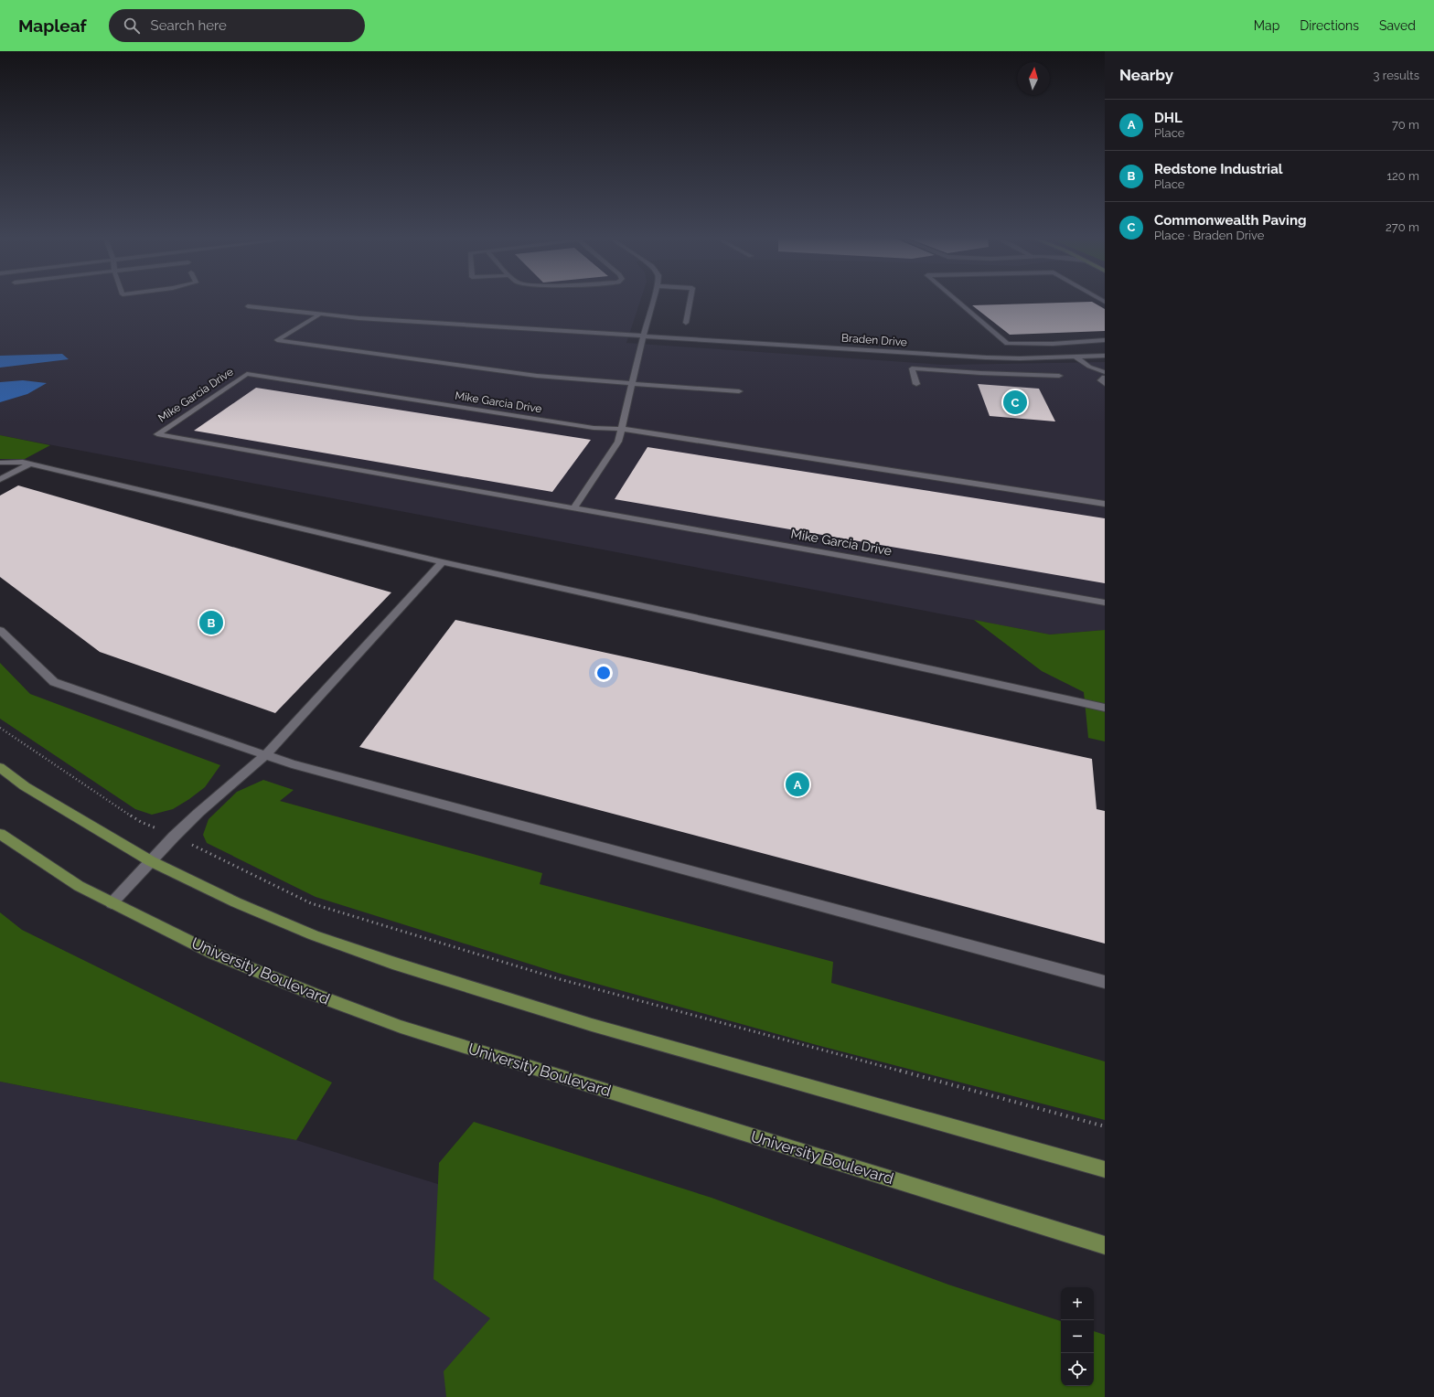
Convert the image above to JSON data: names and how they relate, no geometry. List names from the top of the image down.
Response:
{
  "streets": {
    "main road": ["University Boulevard"],
    "street": ["Braden Drive", "Mike Garcia Drive"]
  },
  "north": "top",
  "page": {
    "header": "Mapleaf",
    "search": "Search here",
    "nav": ["Map", "Directions", "Saved"],
    "heading": ["Nearby", "3 results"],
    "list": [
      {
        "mark": "A",
        "name": "DHL",
        "note": "Place",
        "value": "70 m"
      },
      {
        "mark": "B",
        "name": "Redstone Industrial",
        "note": "Place",
        "value": "120 m"
      },
      {
        "mark": "C",
        "name": "Commonwealth Paving",
        "note": "Place · Braden Drive",
        "value": "270 m"
      }
    ],
    "pins": ["C", "B", "A"],
    "map_buttons": ["+", "−"]
  }
}
